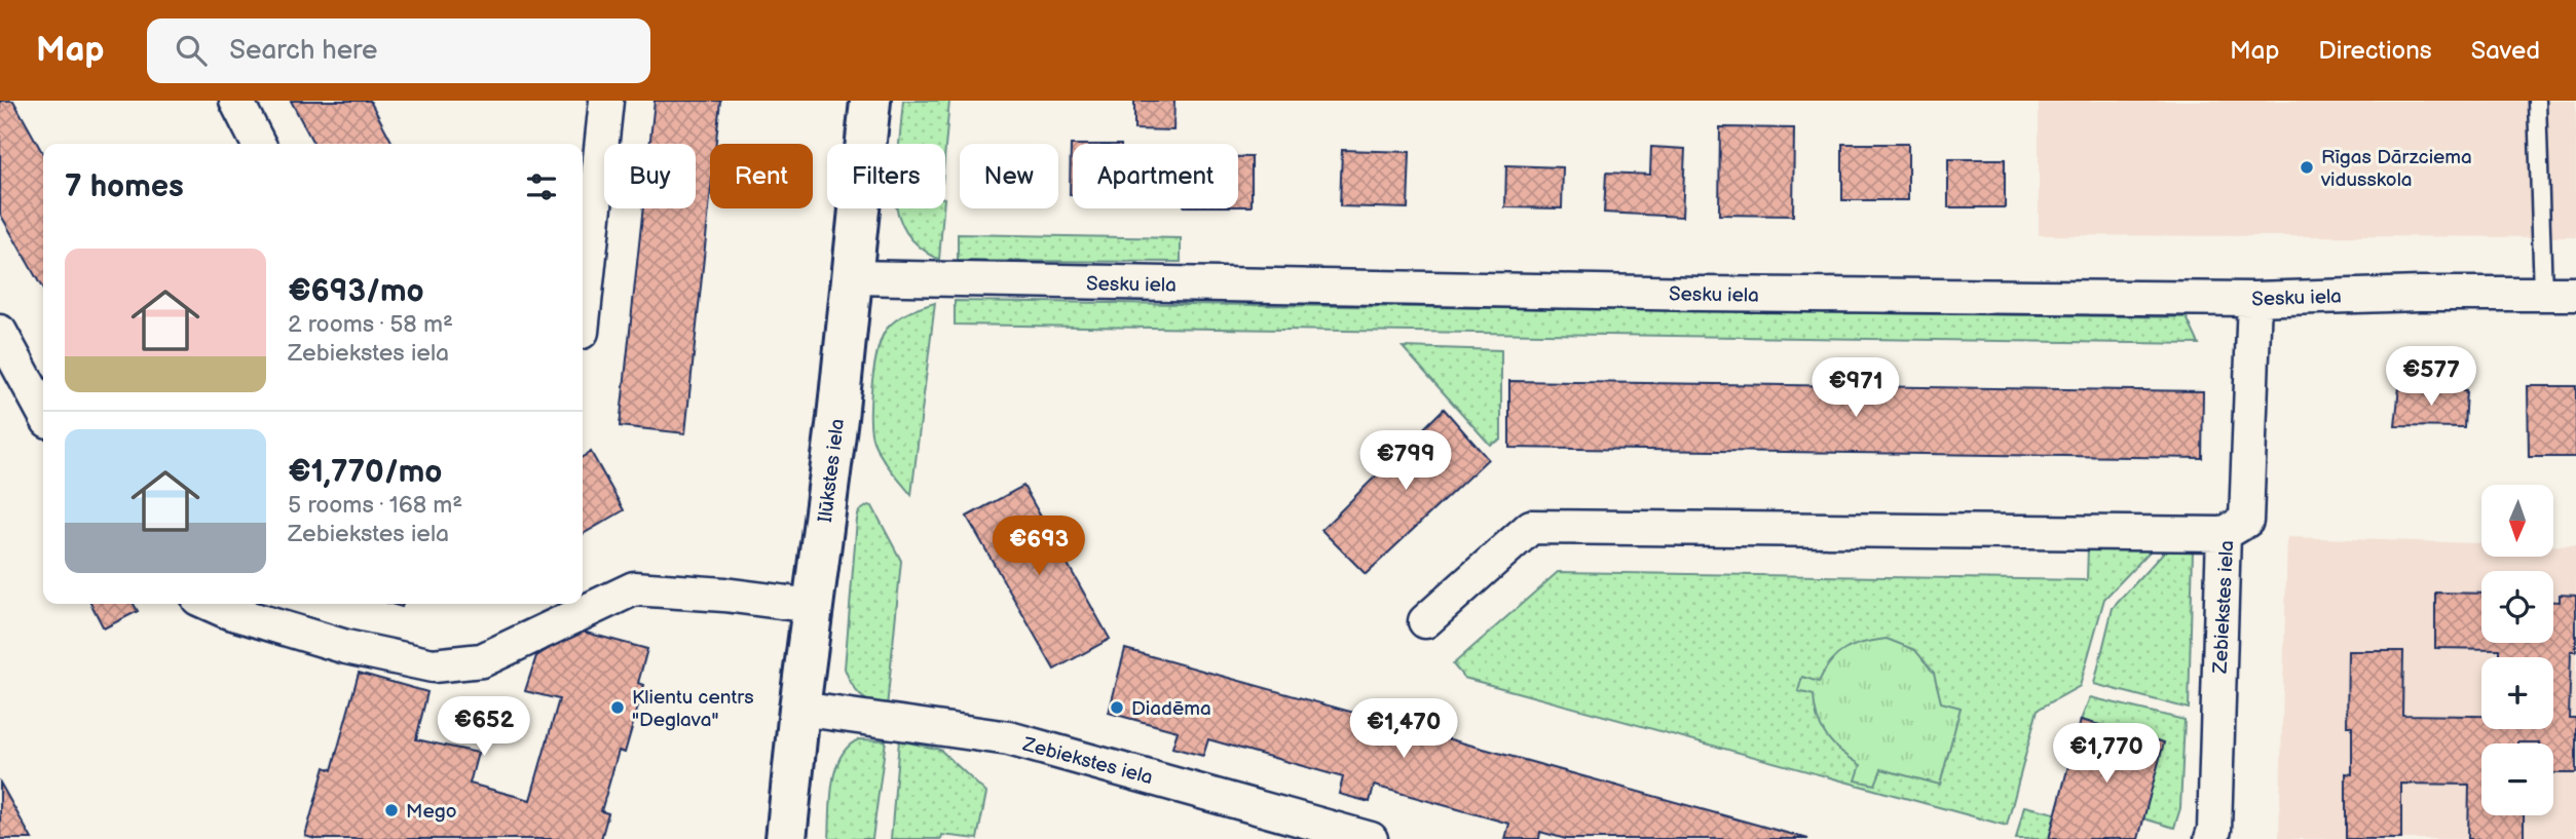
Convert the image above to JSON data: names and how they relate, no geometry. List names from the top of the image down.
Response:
{
  "streets": {
    "street": ["Sesku iela", "Ilūkstes iela", "Zebiekstes iela"]
  },
  "crossings": [
    ["Sesku iela", "Ilūkstes iela"],
    ["Sesku iela", "Zebiekstes iela"],
    ["Ilūkstes iela", "Zebiekstes iela"]
  ],
  "places": [
    "Rīgas Dārzciema vidusskola",
    "Klientu centrs \"Deglava\"",
    "Diadēma",
    "Mego"
  ],
  "north": "bottom",
  "page": {
    "header": "Map",
    "search": "Search here",
    "nav": ["Map", "Directions", "Saved"],
    "chip": [
      "Buy",
      "Rent",
      "Filters",
      "New",
      "Apartment"
    ],
    "heading": "7 homes",
    "list": [
      {
        "name": "€693/mo",
        "note": "2 rooms · 58 m² · Zebiekstes iela"
      },
      {
        "name": "€1,770/mo",
        "note": "5 rooms · 168 m² · Zebiekstes iela"
      }
    ],
    "price": [
      "€577",
      "€971",
      "€799",
      "€693",
      "€652",
      "€1,470",
      "€1,770"
    ],
    "map_buttons": ["+", "−"]
  }
}
